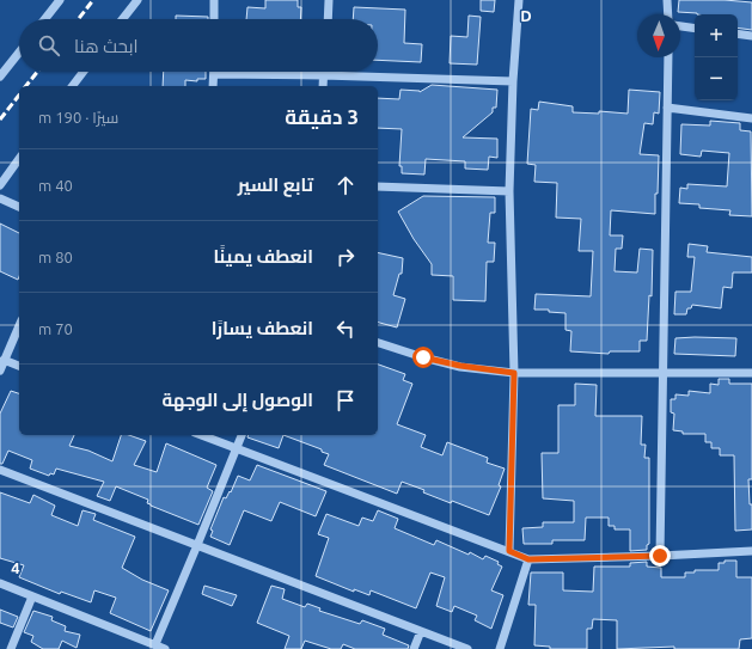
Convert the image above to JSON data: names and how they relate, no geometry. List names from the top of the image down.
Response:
{
  "north": "bottom",
  "page": {
    "map_buttons": ["+", "−"],
    "search": "ابحث هنا",
    "heading": ["3 دقيقة", "سيرًا · 190 m"],
    "list": [
      ["تابع السير", "40 m"],
      ["انعطف يمينًا", "80 m"],
      ["انعطف يسارًا", "70 m"],
      "الوصول إلى الوجهة"
    ]
  },
  "grid": {
    "columns": ["D"],
    "rows": ["4"]
  }
}
